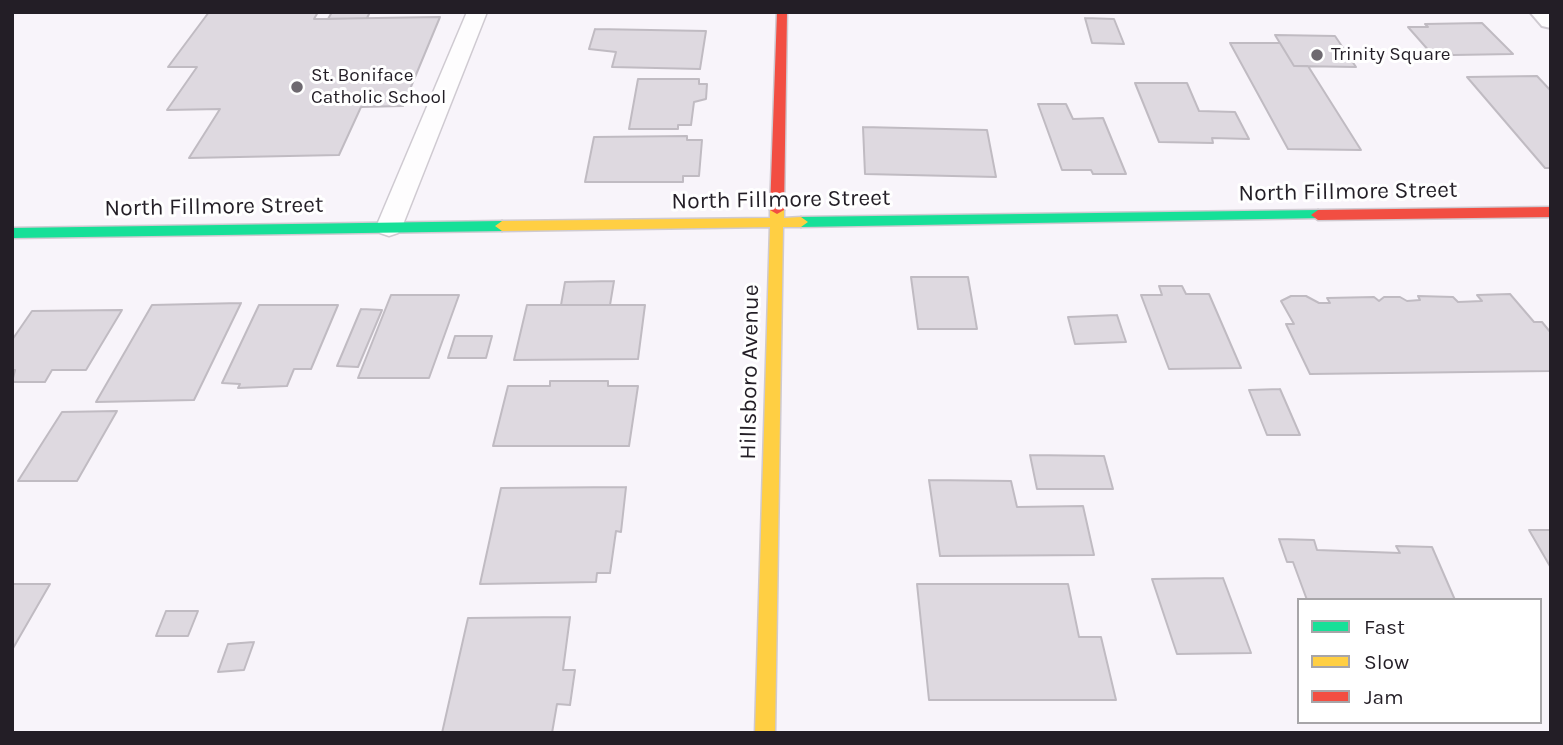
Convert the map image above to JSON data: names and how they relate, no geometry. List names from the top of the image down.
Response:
{
  "streets": {
    "street": ["North Fillmore Street", "Hillsboro Avenue"]
  },
  "crossings": [
    ["North Fillmore Street", "Hillsboro Avenue"]
  ],
  "places": ["Trinity Square", "St. Boniface Catholic School"],
  "legend": ["Fast", "Slow", "Jam"]
}
